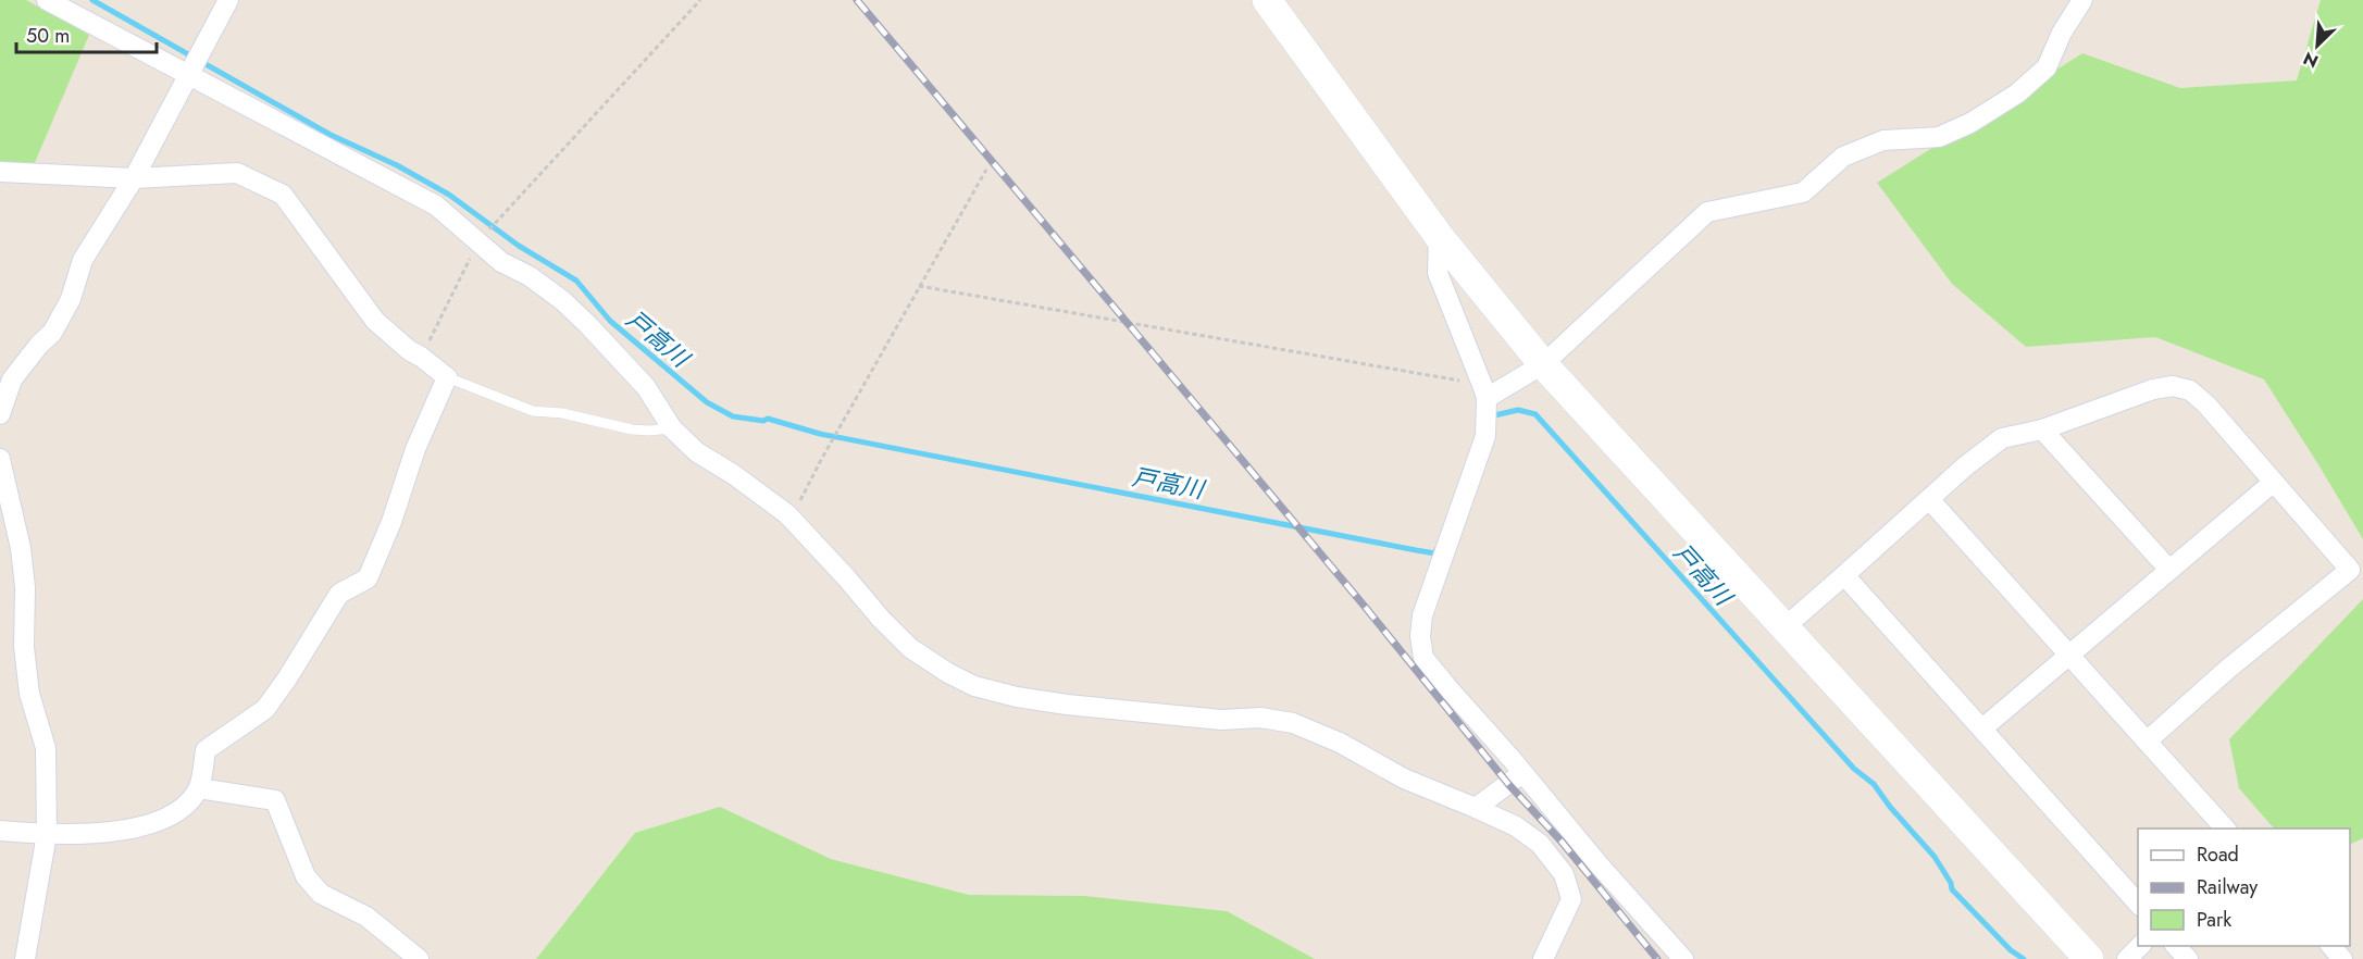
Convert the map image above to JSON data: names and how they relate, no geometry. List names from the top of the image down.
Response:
{
  "water": ["戸高川"],
  "legend": ["Road", "Railway", "Park"],
  "scale_bar": "50 m",
  "north": "bottom left"
}
